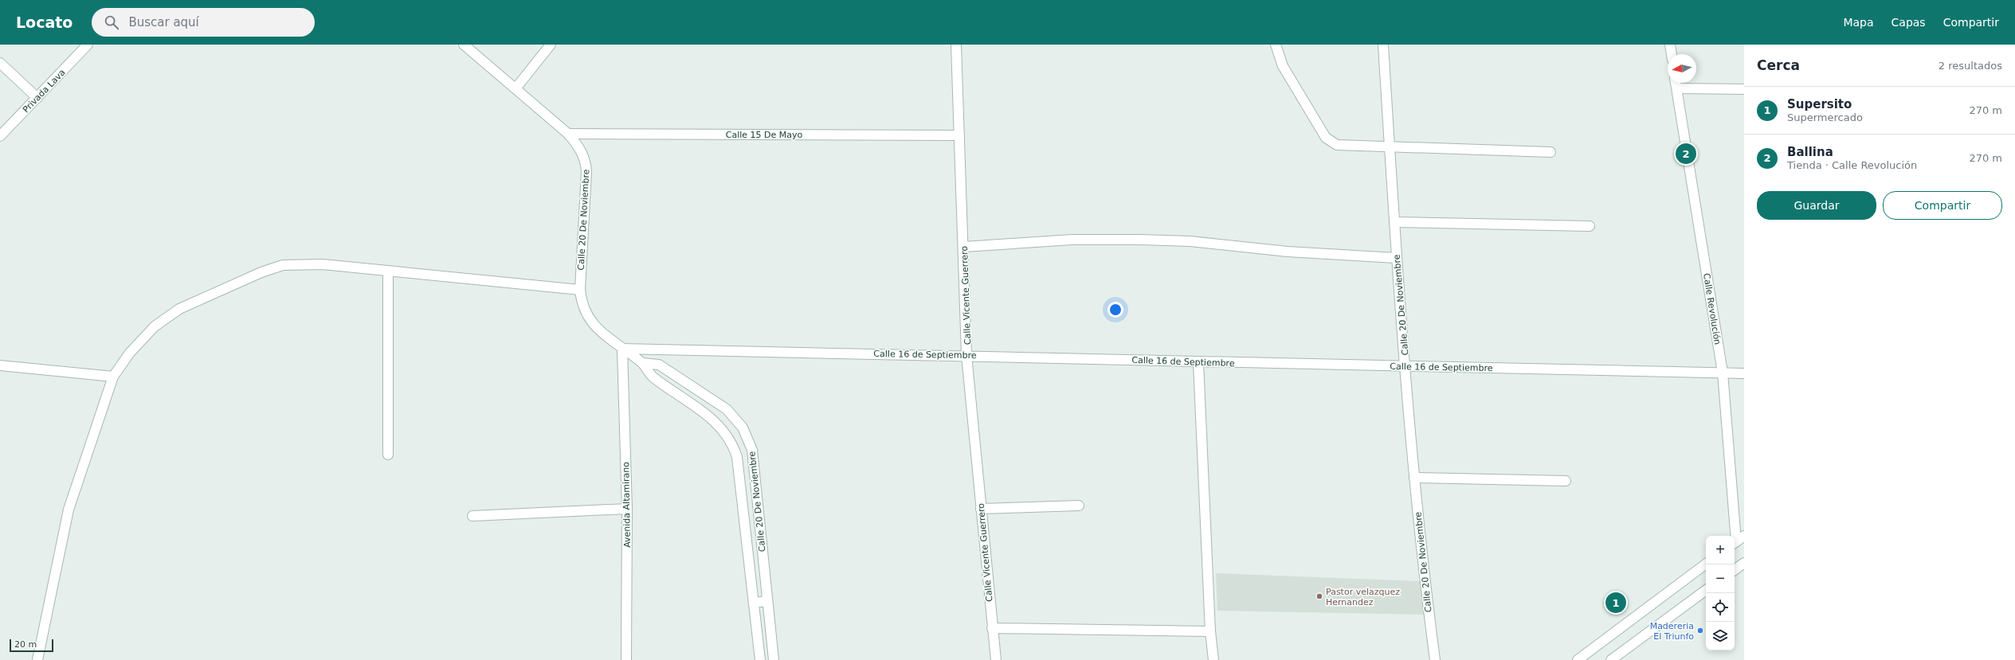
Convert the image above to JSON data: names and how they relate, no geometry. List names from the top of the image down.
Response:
{
  "streets": {
    "street": [
      "Privada Lava",
      "Calle 15 De Mayo",
      "Calle 20 De Noviembre",
      "Calle Vicente Guerrero",
      "Calle Revolución",
      "Calle 16 de Septiembre",
      "Avenida Altamirano"
    ]
  },
  "crossings": [
    ["Calle 15 De Mayo", "Calle 20 De Noviembre"],
    ["Calle 15 De Mayo", "Calle Vicente Guerrero"],
    ["Calle 20 De Noviembre", "Calle 16 de Septiembre"],
    ["Calle 20 De Noviembre", "Avenida Altamirano"],
    ["Calle Vicente Guerrero", "Calle 16 de Septiembre"],
    ["Calle Revolución", "Calle 16 de Septiembre"],
    ["Calle 16 de Septiembre", "Avenida Altamirano"]
  ],
  "places": ["Pastor velazquez Hernandez", "Madereria El Triunfo"],
  "scale_bar": "20 m",
  "north": "left",
  "page": {
    "header": "Locato",
    "search": "Buscar aquí",
    "nav": ["Mapa", "Capas", "Compartir"],
    "heading": ["Cerca", "2 resultados"],
    "list": [
      {
        "mark": "1",
        "name": "Supersito",
        "note": "Supermercado",
        "value": "270 m"
      },
      {
        "mark": "2",
        "name": "Ballina",
        "note": "Tienda · Calle Revolución",
        "value": "270 m"
      }
    ],
    "pins": ["2", "1"],
    "buttons": ["Guardar", "Compartir"],
    "map_buttons": ["+", "−"],
    "scale": "20 m"
  }
}
